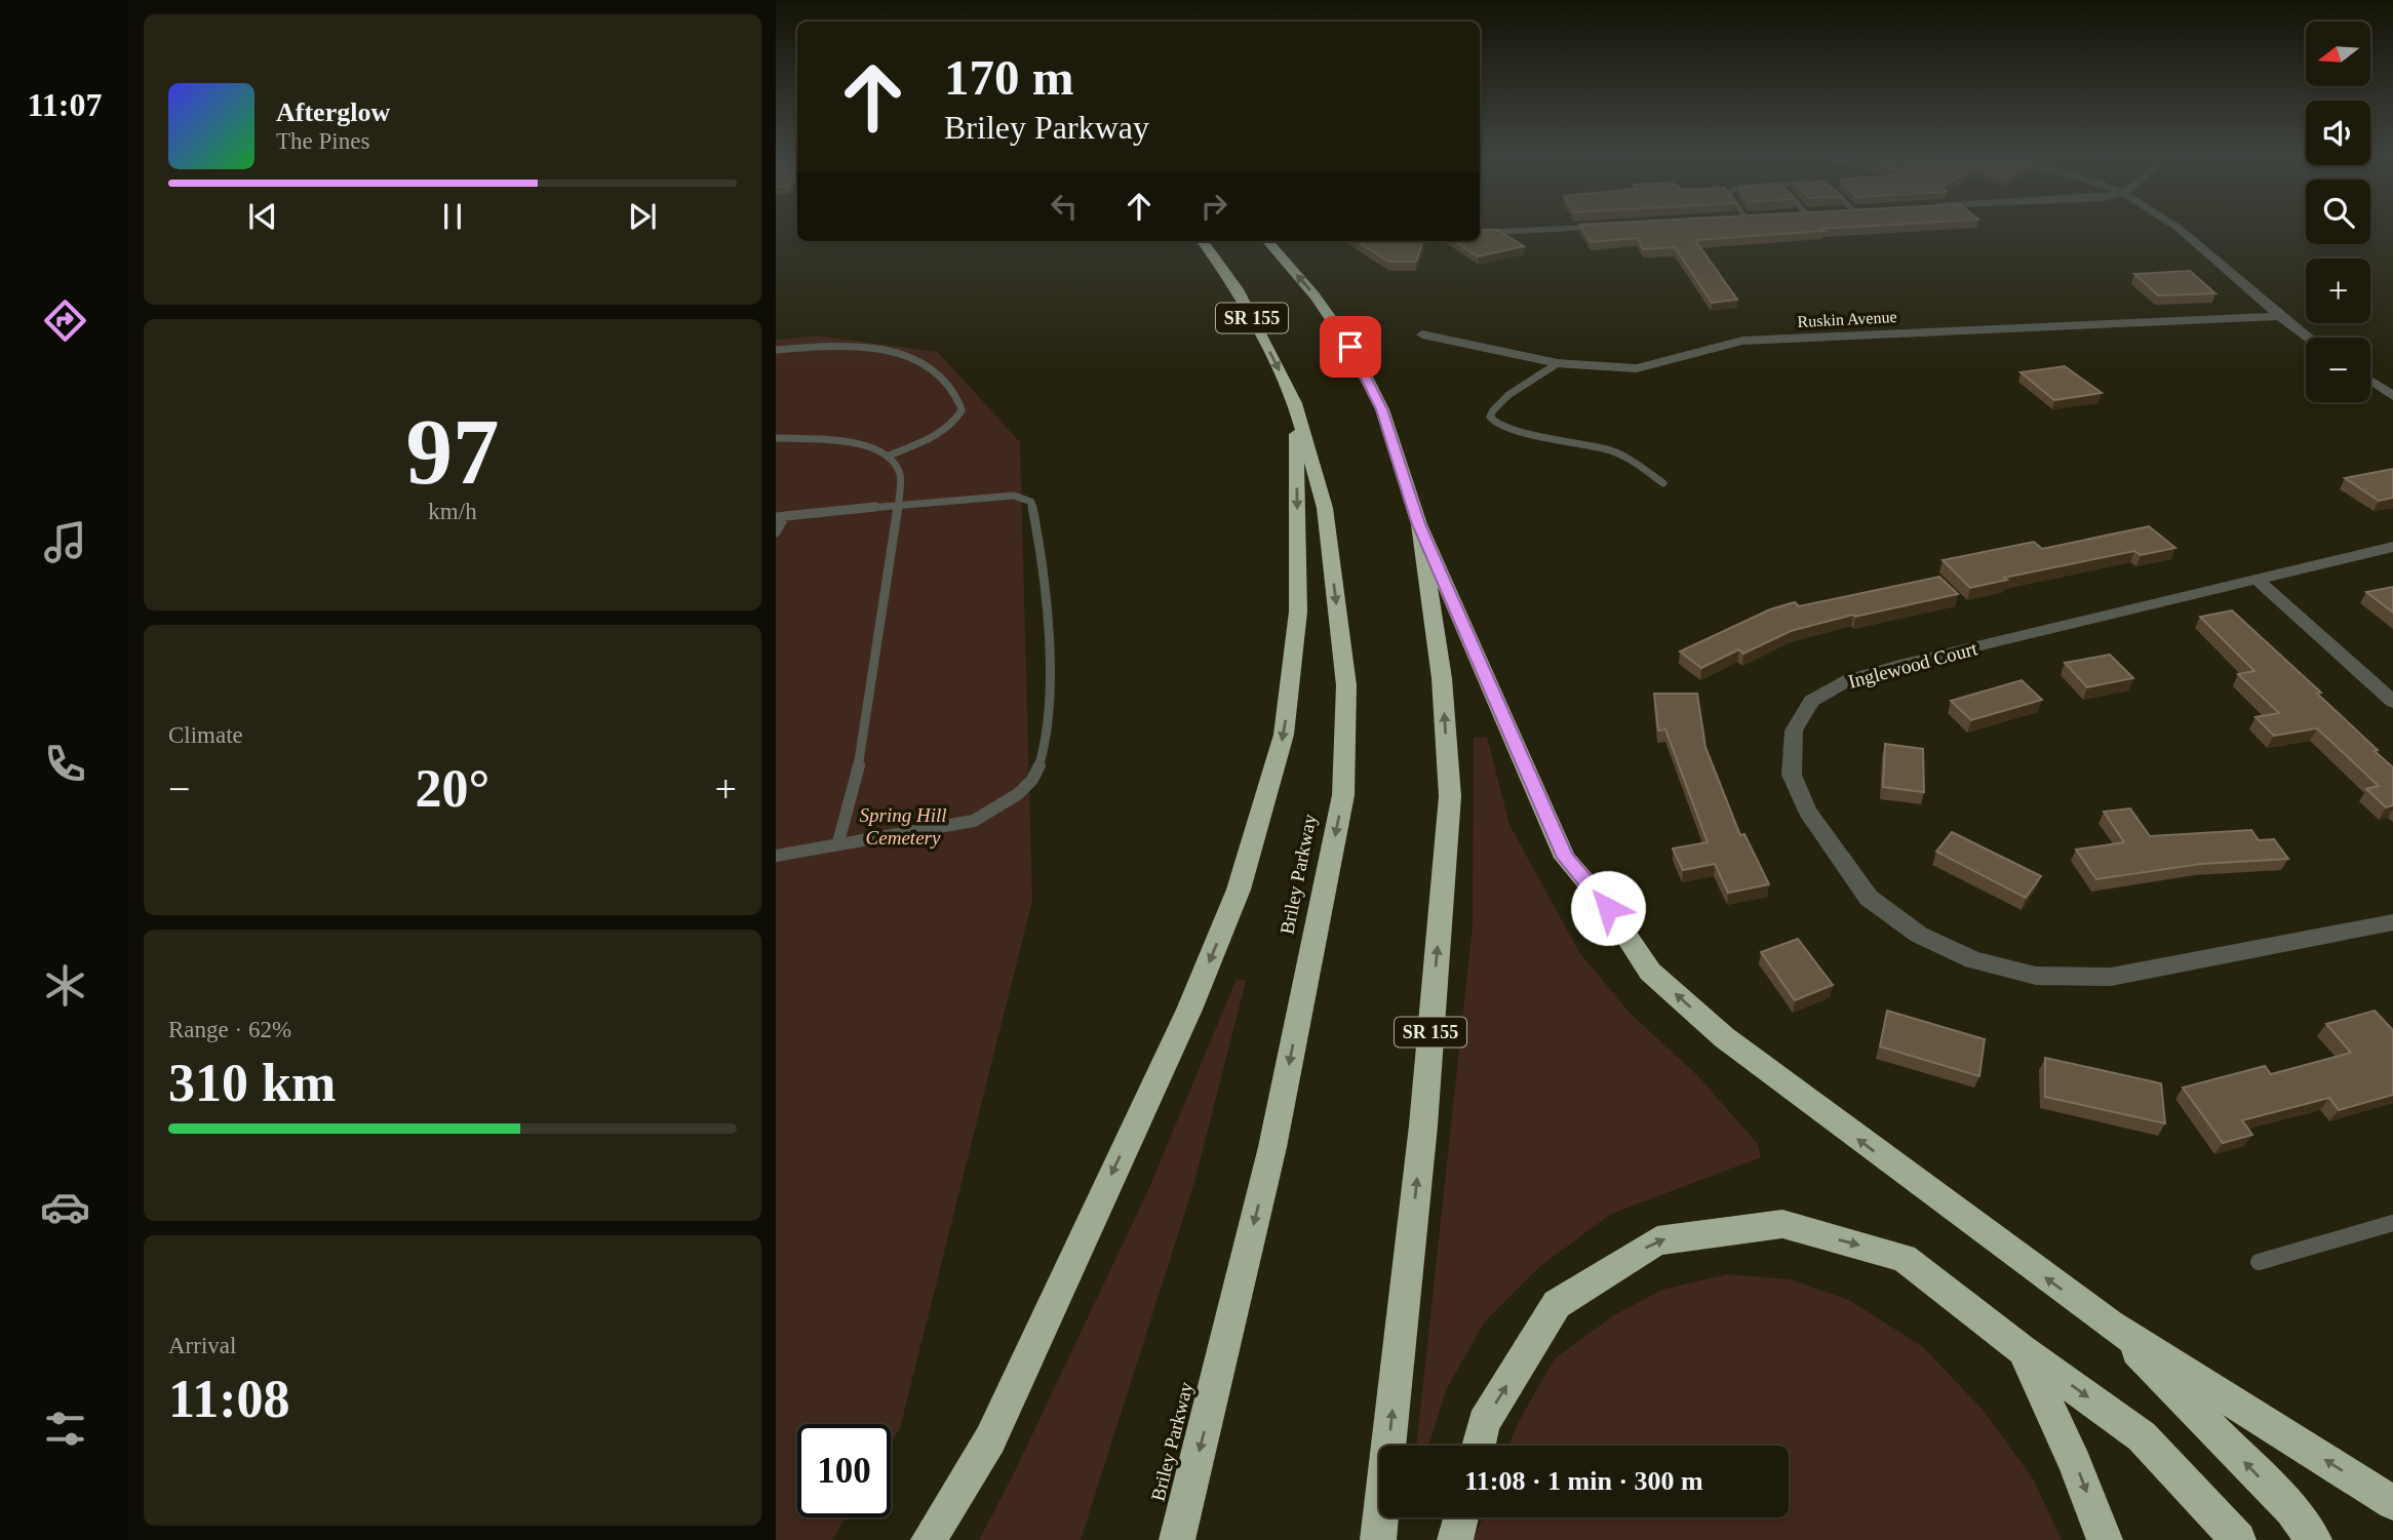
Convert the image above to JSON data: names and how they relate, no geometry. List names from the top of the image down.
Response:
{
  "streets": {
    "highway": ["SR 155", "Briley Parkway"],
    "street": ["Ruskin Avenue", "Inglewood Court"]
  },
  "parks": ["Spring Hill Cemetery"],
  "north": "left",
  "page": {
    "tabs": "11:07",
    "map_buttons": ["+", "−"],
    "turn": ["170 m", "Briley Parkway"],
    "song": ["Afterglow", "The Pines"],
    "tile": [
      ["97", "km/h"],
      "Climate",
      ["Range · 62%", "310 km"],
      ["Arrival", "11:08"]
    ],
    "heat": ["−", "20°", "+"],
    "limit": "100",
    "trip": "11:08 · 1 min · 300 m"
  }
}
